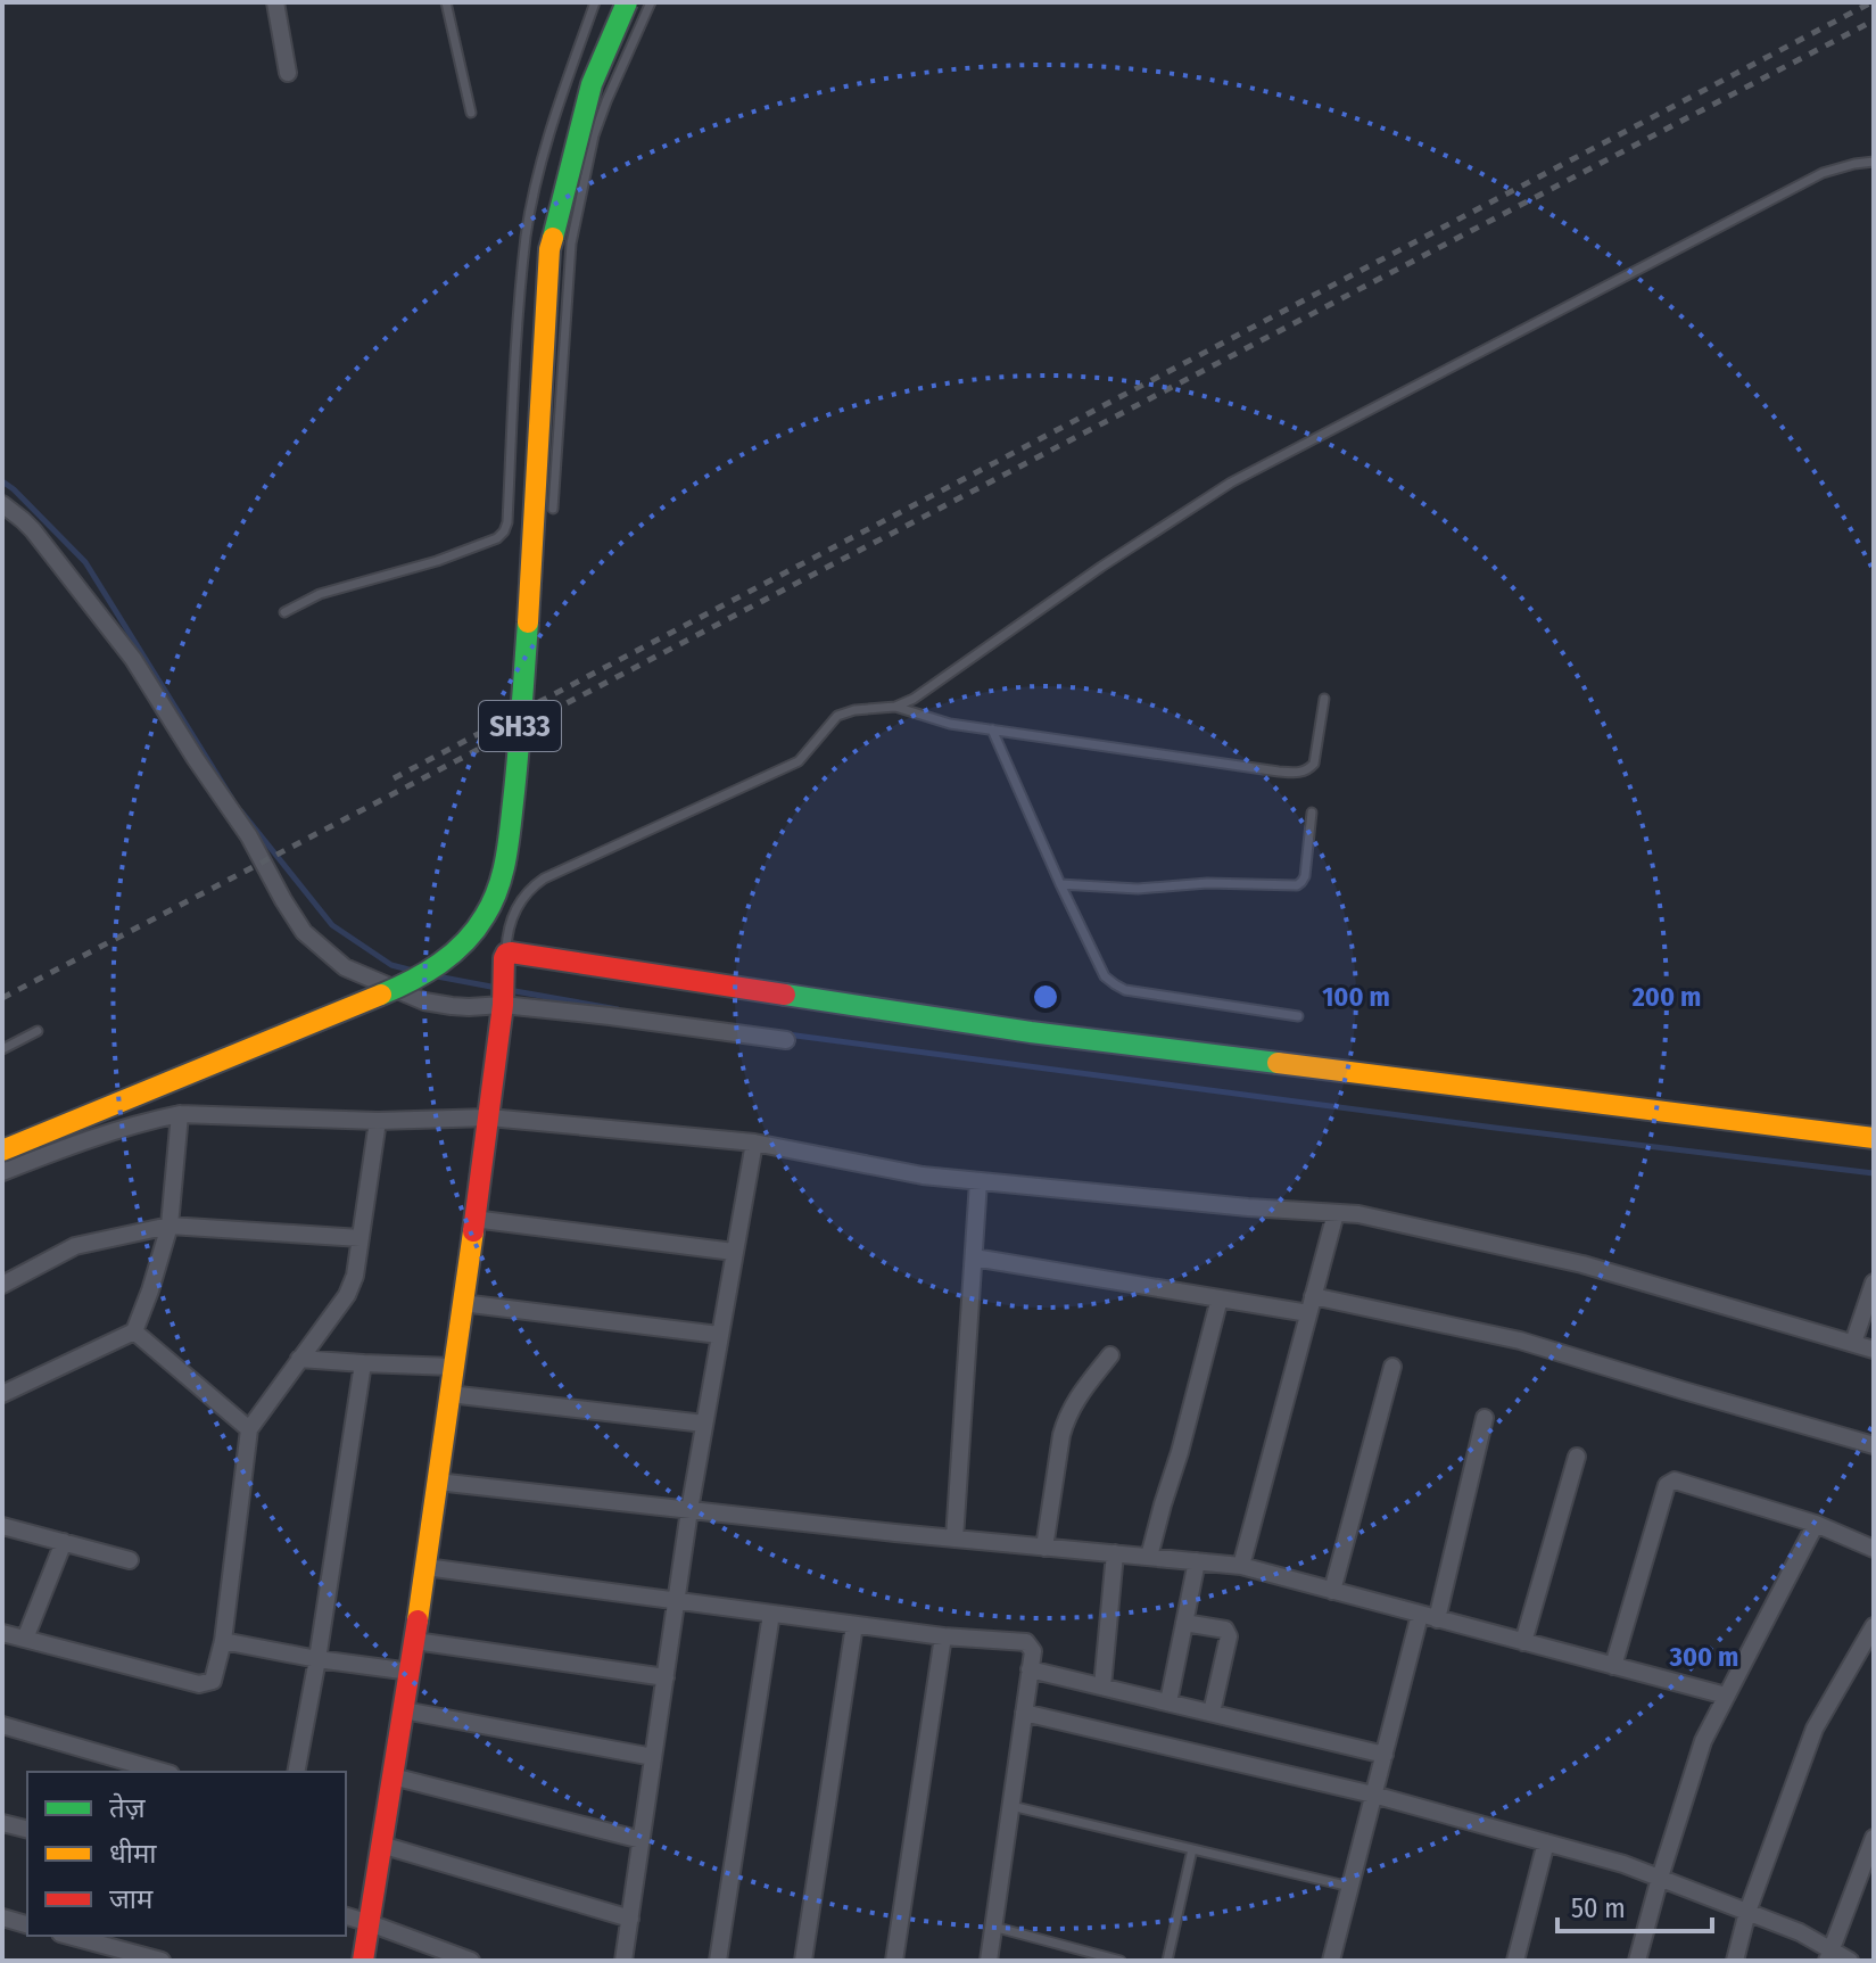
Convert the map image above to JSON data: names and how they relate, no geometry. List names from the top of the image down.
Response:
{
  "streets": {
    "street": ["SH33"]
  },
  "legend": ["तेज़", "धीमा", "जाम"],
  "scale_bar": "50 m",
  "rings": ["100 m", "200 m", "300 m"]
}
